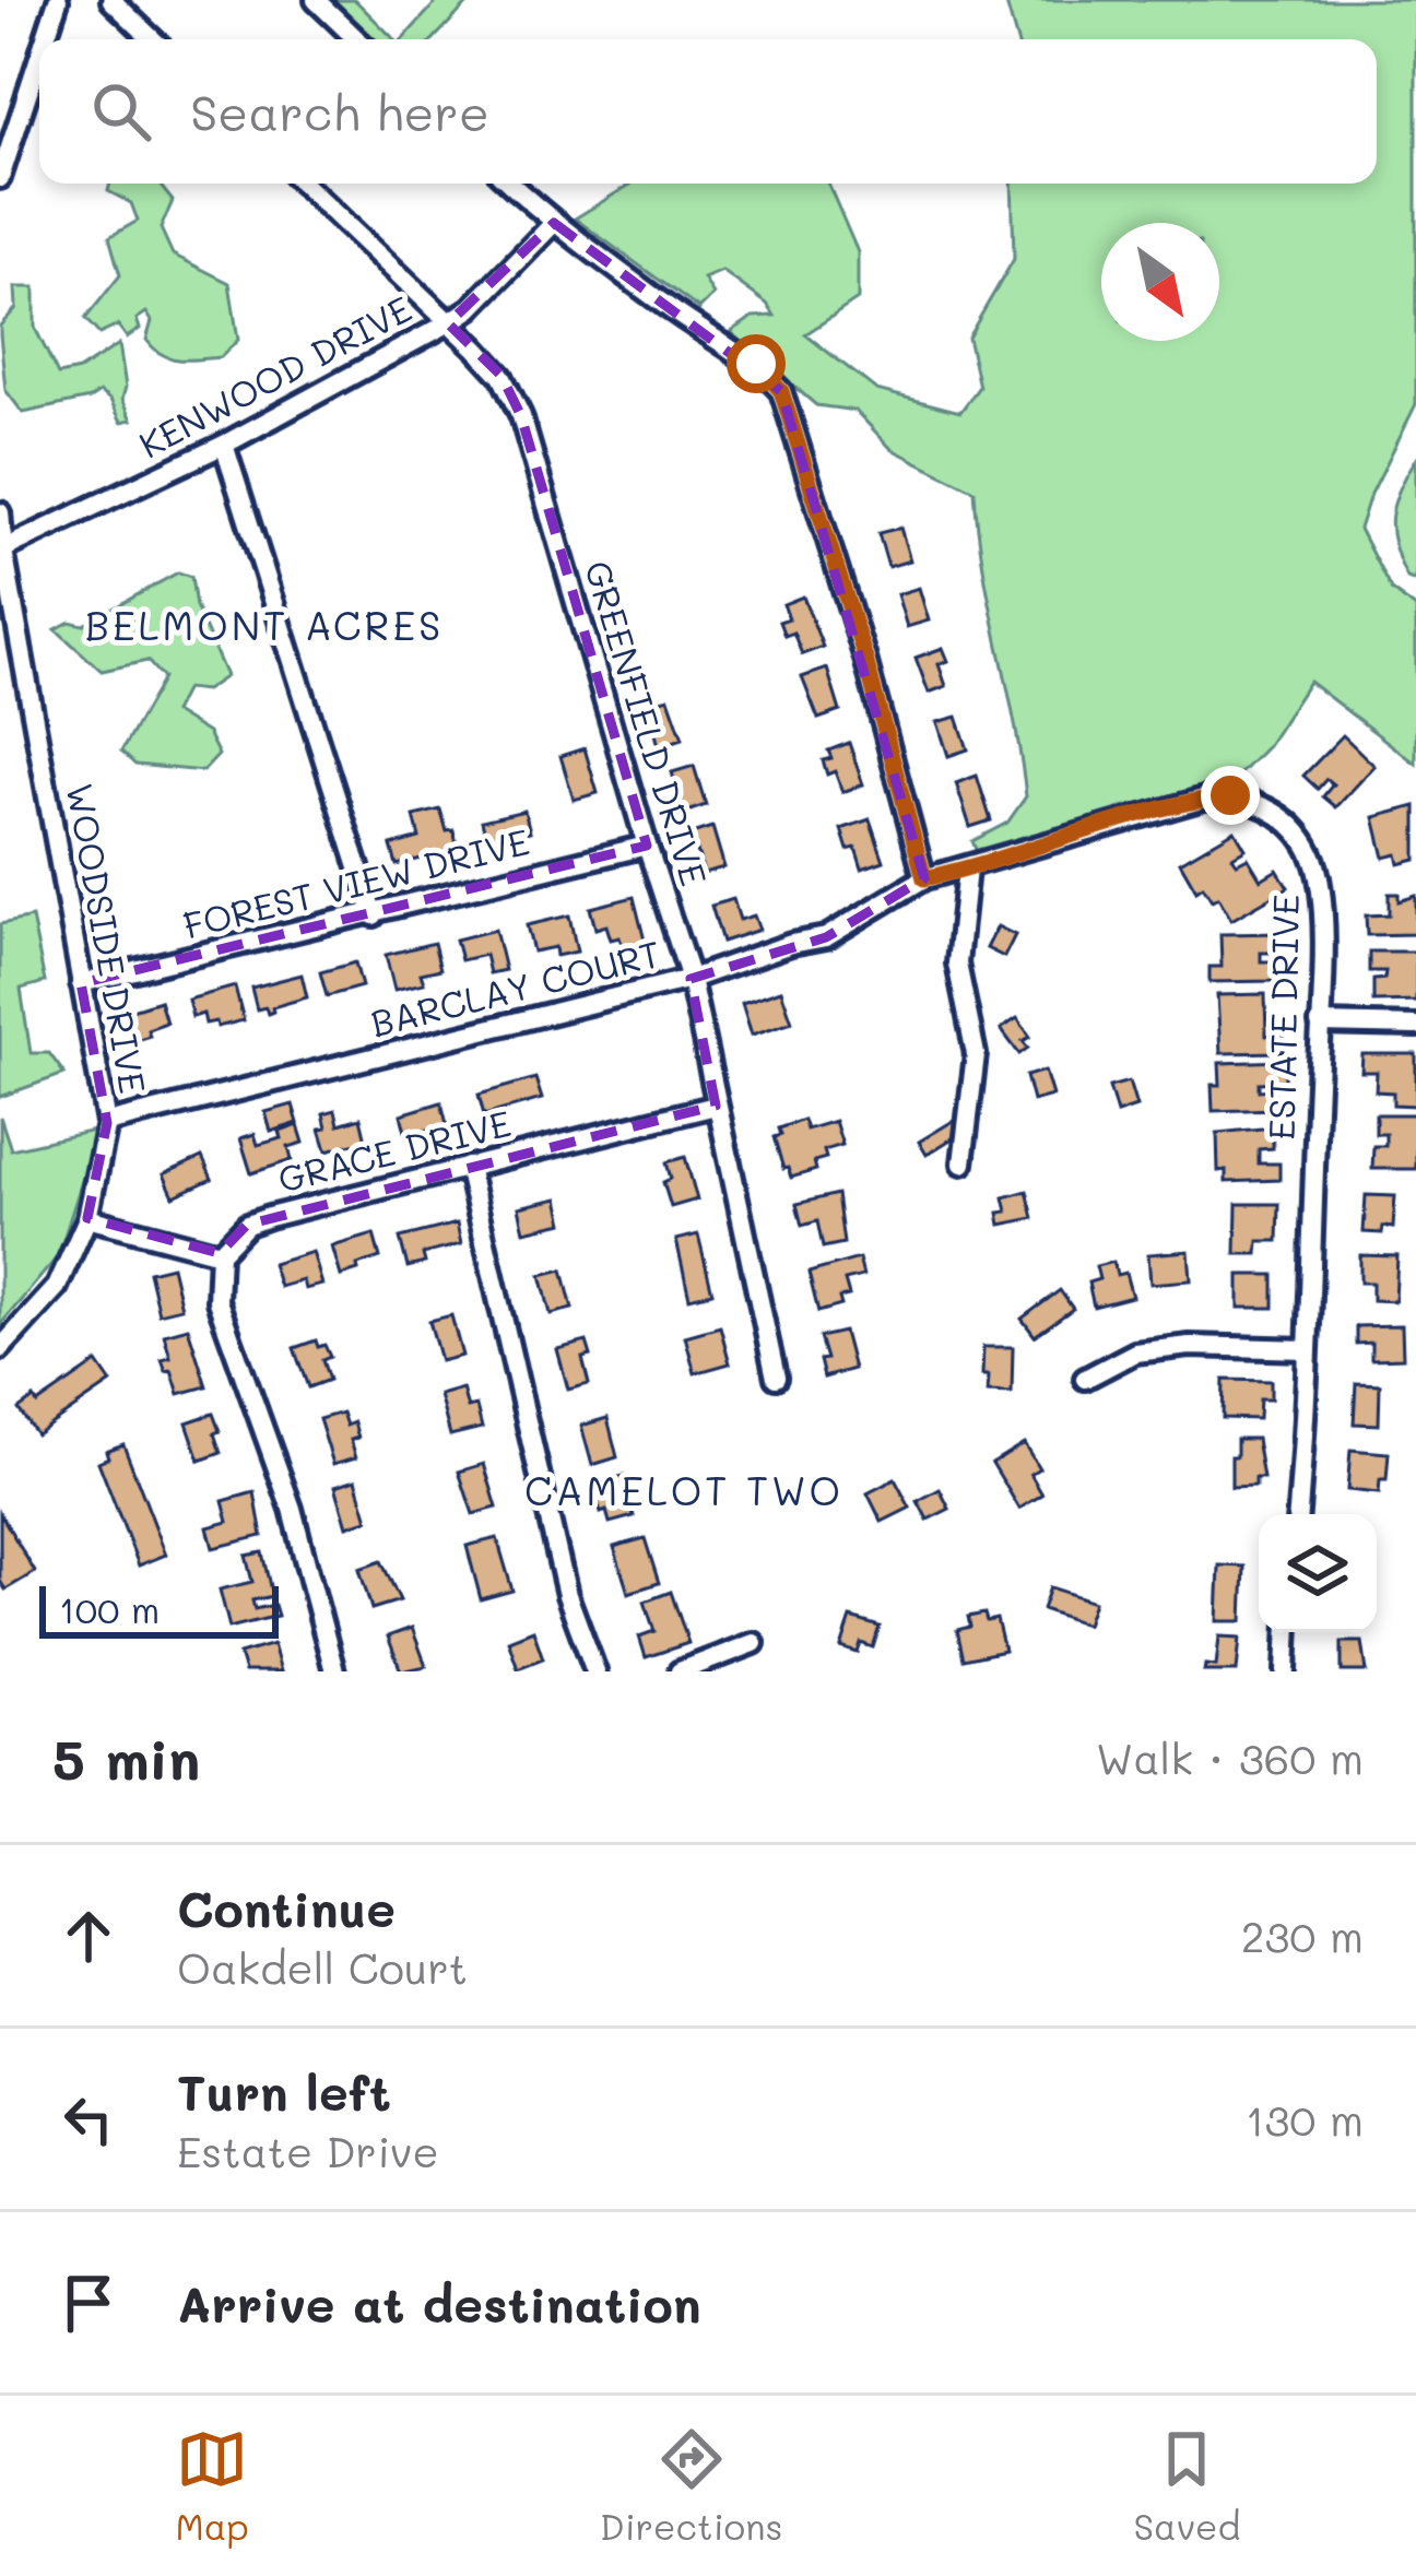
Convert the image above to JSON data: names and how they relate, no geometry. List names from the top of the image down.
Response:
{
  "streets": {
    "street": [
      "KENWOOD DRIVE",
      "GREENFIELD DRIVE",
      "FOREST VIEW DRIVE",
      "WOODSIDE DRIVE",
      "BARCLAY COURT",
      "ESTATE DRIVE",
      "GRACE DRIVE"
    ]
  },
  "crossings": [
    ["KENWOOD DRIVE", "GREENFIELD DRIVE"],
    ["KENWOOD DRIVE", "WOODSIDE DRIVE"],
    ["GREENFIELD DRIVE", "FOREST VIEW DRIVE"],
    ["GREENFIELD DRIVE", "BARCLAY COURT"],
    ["GREENFIELD DRIVE", "GRACE DRIVE"],
    ["FOREST VIEW DRIVE", "WOODSIDE DRIVE"],
    ["WOODSIDE DRIVE", "BARCLAY COURT"],
    ["BARCLAY COURT", "ESTATE DRIVE"]
  ],
  "districts": ["BELMONT ACRES", "CAMELOT TWO"],
  "scale_bar": "100 m",
  "north": "bottom right",
  "page": {
    "search": "Search here",
    "scale": "100 m",
    "heading": ["5 min", "Walk · 360 m"],
    "list": [
      ["Continue", "Oakdell Court", "230 m"],
      ["Turn left", "Estate Drive", "130 m"],
      "Arrive at destination"
    ],
    "nav": ["Map", "Directions", "Saved"]
  }
}
